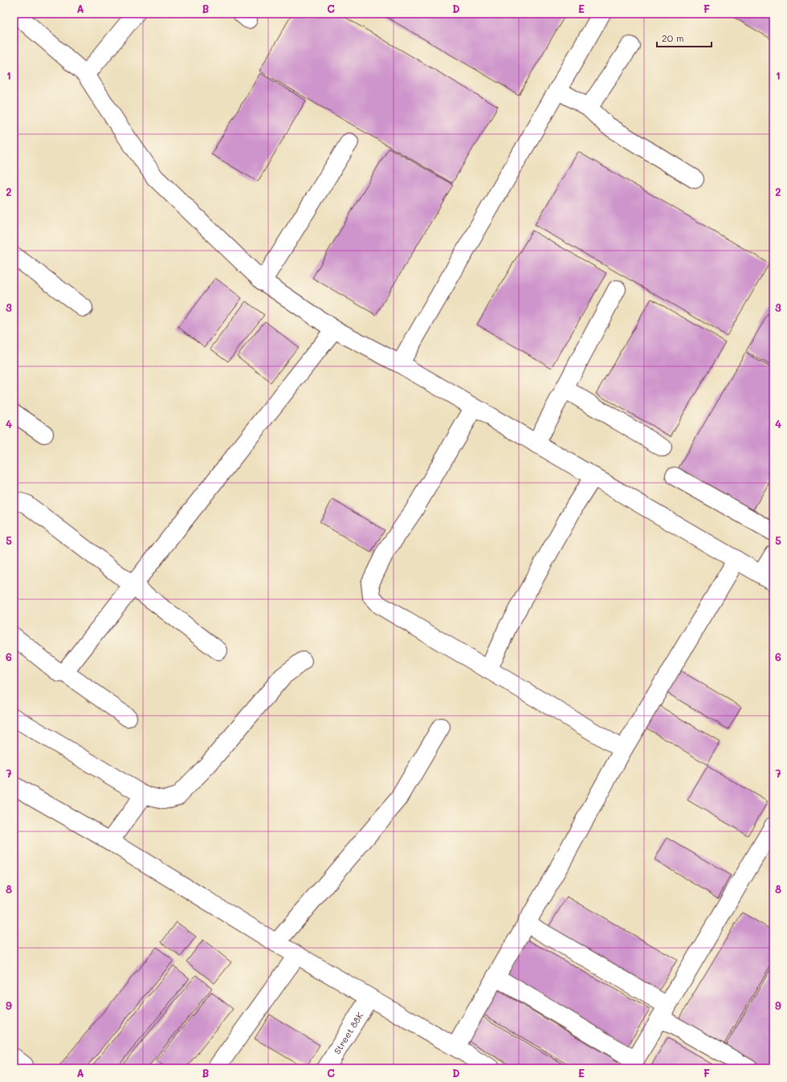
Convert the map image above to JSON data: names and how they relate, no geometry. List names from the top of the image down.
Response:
{
  "streets": {
    "street": ["Street 88K"]
  },
  "scale_bar": "20 m",
  "grid": {
    "columns": [
      "A",
      "B",
      "C",
      "D",
      "E",
      "F"
    ],
    "rows": [
      "1",
      "2",
      "3",
      "4",
      "5",
      "6",
      "7",
      "8",
      "9"
    ]
  }
}
